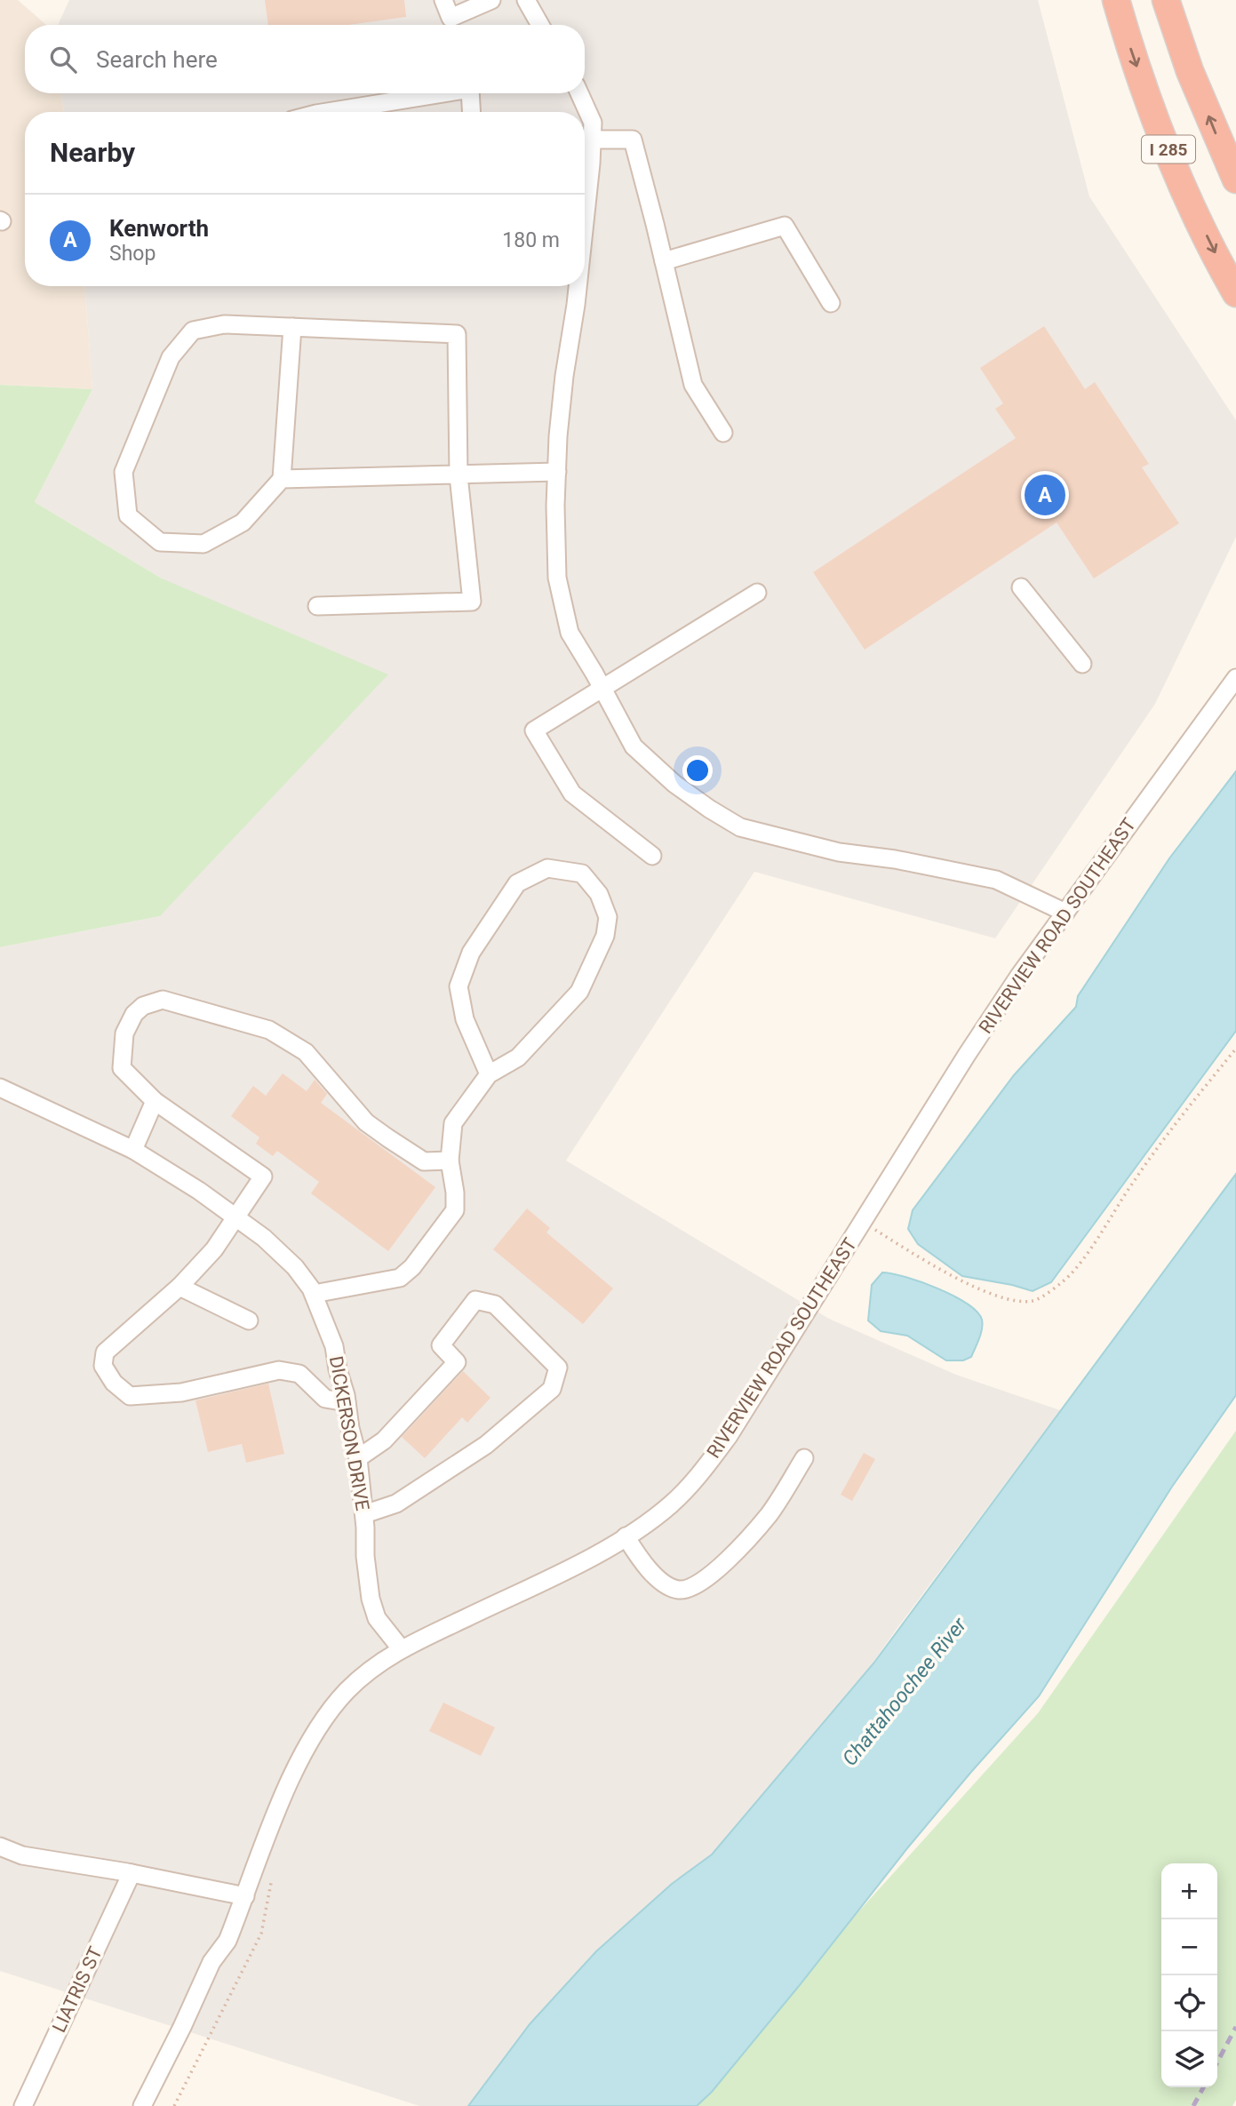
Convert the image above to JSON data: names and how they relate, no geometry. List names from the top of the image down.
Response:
{
  "streets": {
    "highway": ["I 285"],
    "street": ["RIVERVIEW ROAD SOUTHEAST", "DICKERSON DRIVE", "LIATRIS ST"]
  },
  "crossings": [
    ["RIVERVIEW ROAD SOUTHEAST", "DICKERSON DRIVE"]
  ],
  "water": ["Chattahoochee River"],
  "page": {
    "search": "Search here",
    "heading": "Nearby",
    "list": [
      {
        "mark": "A",
        "name": "Kenworth",
        "note": "Shop",
        "value": "180 m"
      }
    ],
    "pins": "A",
    "map_buttons": ["+", "−"]
  }
}
